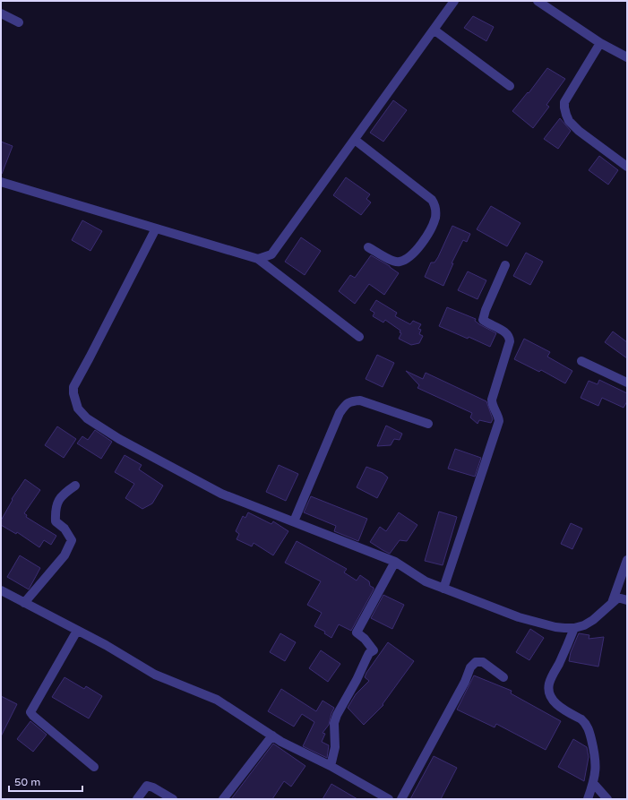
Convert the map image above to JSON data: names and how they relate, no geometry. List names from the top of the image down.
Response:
{
  "scale_bar": "50 m"
}
